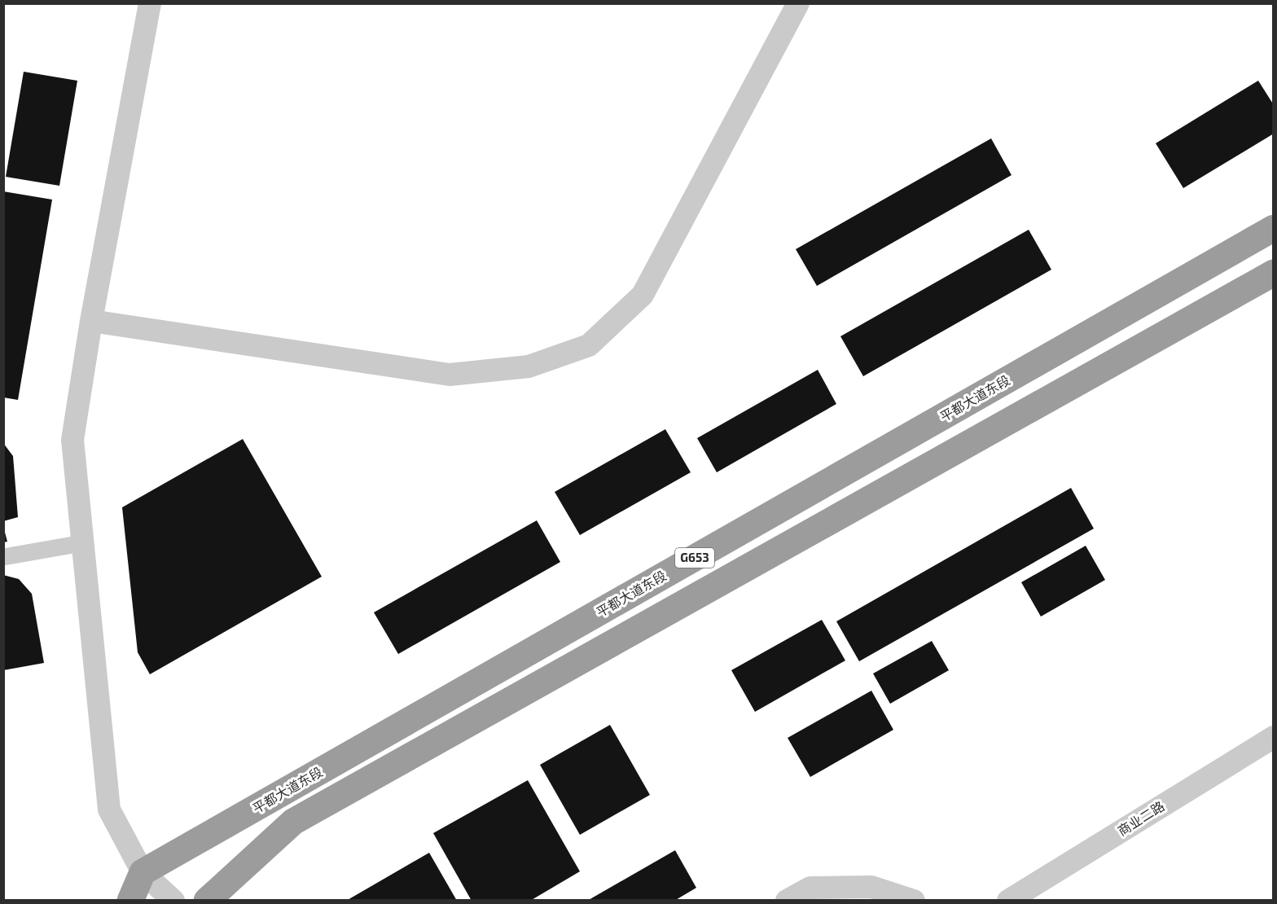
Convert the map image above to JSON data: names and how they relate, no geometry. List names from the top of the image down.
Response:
{
  "streets": {
    "highway": ["平都大道东段", "G653"],
    "street": ["商业二路"]
  }
}
